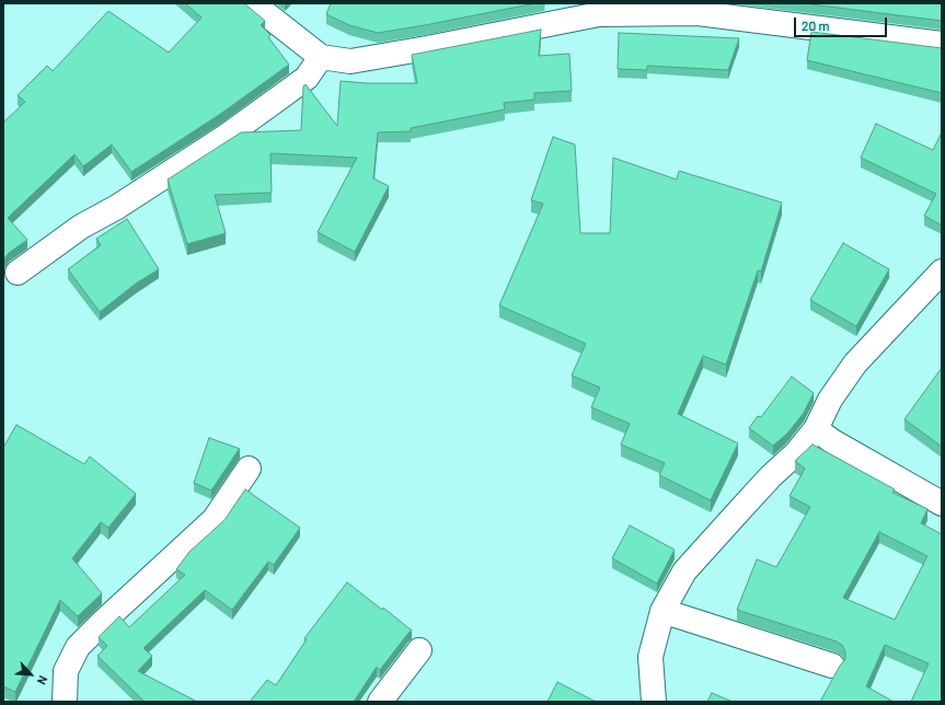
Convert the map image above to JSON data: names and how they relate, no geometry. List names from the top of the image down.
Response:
{
  "scale_bar": "20 m",
  "north": "bottom right"
}
